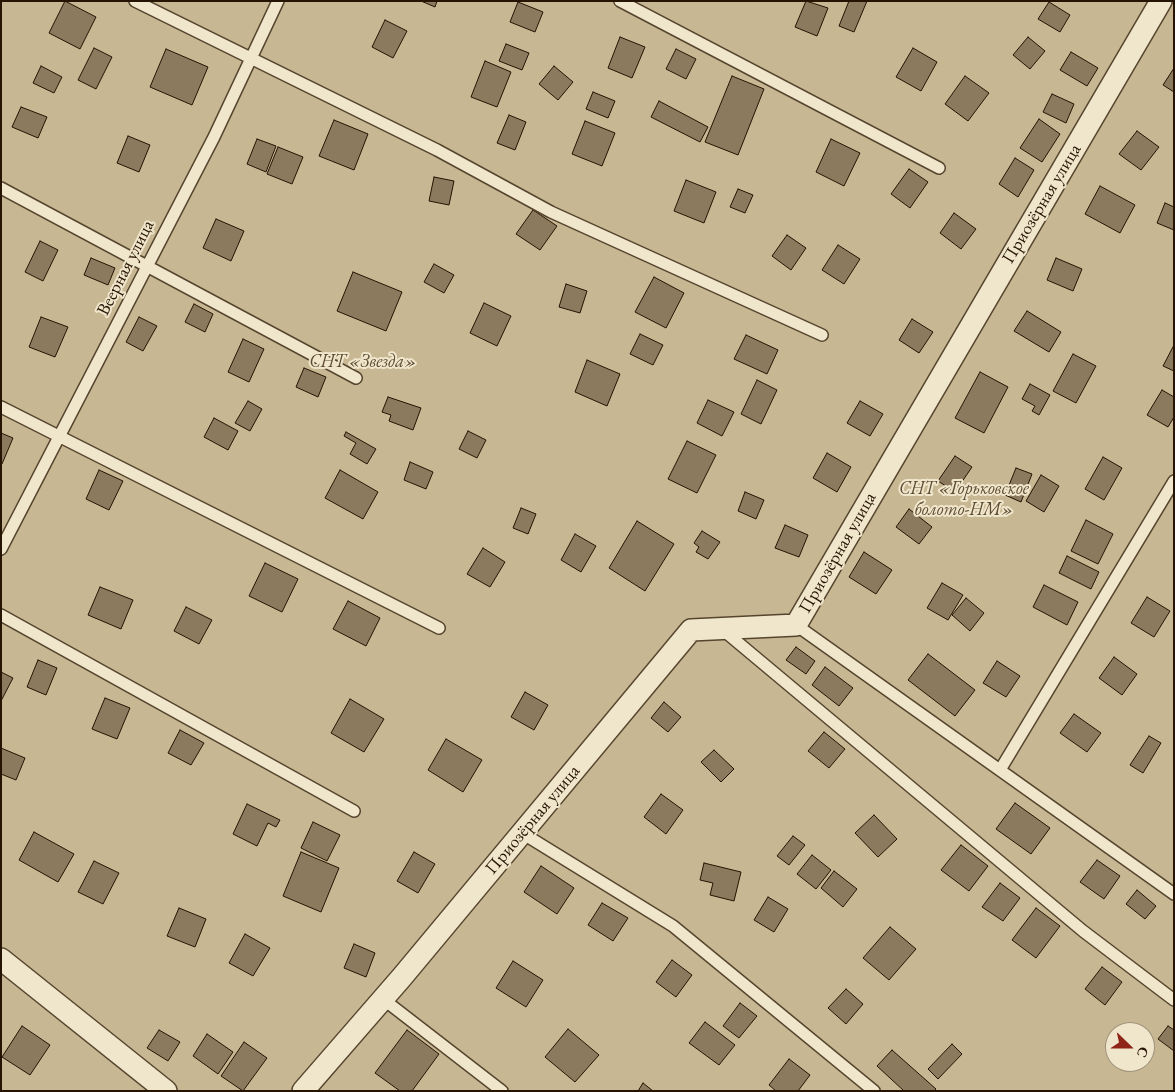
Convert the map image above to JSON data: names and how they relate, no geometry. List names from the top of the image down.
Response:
{
  "streets": {
    "street": ["Приозёрная улица"],
    "lane": ["Веерная улица"]
  },
  "parks": ["СНТ «Звезда»", "СНТ «Горьковское болото-НМ»"],
  "north": "right"
}
